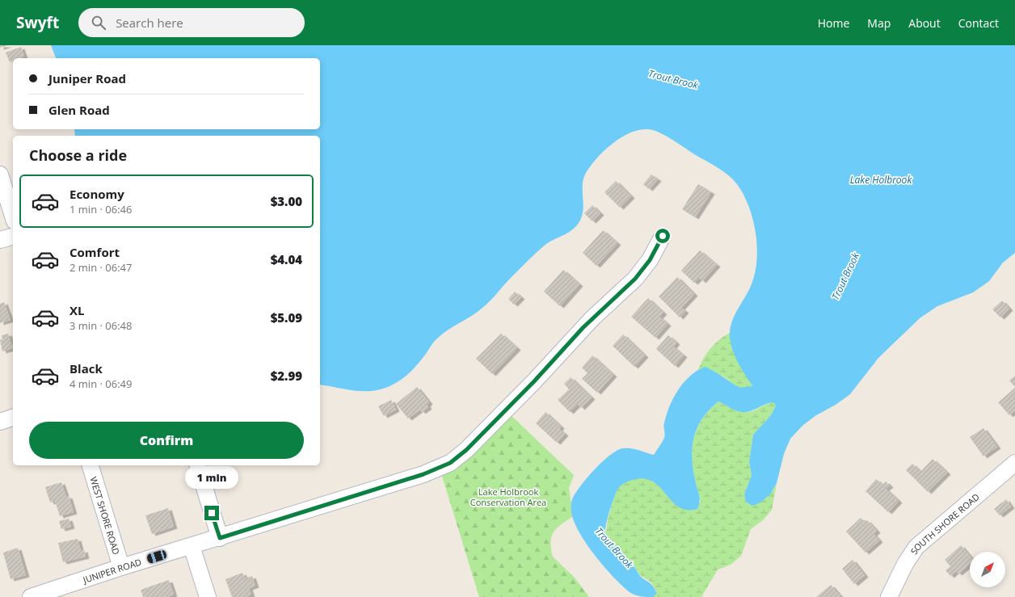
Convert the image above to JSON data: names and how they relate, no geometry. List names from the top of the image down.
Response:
{
  "streets": {
    "street": ["WEST SHORE ROAD", "SOUTH SHORE ROAD", "JUNIPER ROAD"]
  },
  "crossings": [
    ["WEST SHORE ROAD", "JUNIPER ROAD"]
  ],
  "water": ["Trout Brook", "Lake Holbrook"],
  "parks": ["Lake Holbrook Conservation Area"],
  "north": "top right",
  "page": {
    "header": "Swyft",
    "search": "Search here",
    "nav": [
      "Home",
      "Map",
      "About",
      "Contact"
    ],
    "banner": ["Juniper Road", "Glen Road"],
    "heading": "Choose a ride",
    "list": [
      {
        "name": "Economy",
        "note": "1 min · 06:46",
        "value": "$3.00"
      },
      {
        "name": "Comfort",
        "note": "2 min · 06:47",
        "value": "$4.04"
      },
      {
        "name": "XL",
        "note": "3 min · 06:48",
        "value": "$5.09"
      },
      {
        "name": "Black",
        "note": "4 min · 06:49",
        "value": "$2.99"
      }
    ],
    "buttons": "Confirm",
    "bubble": "1 min"
  }
}
